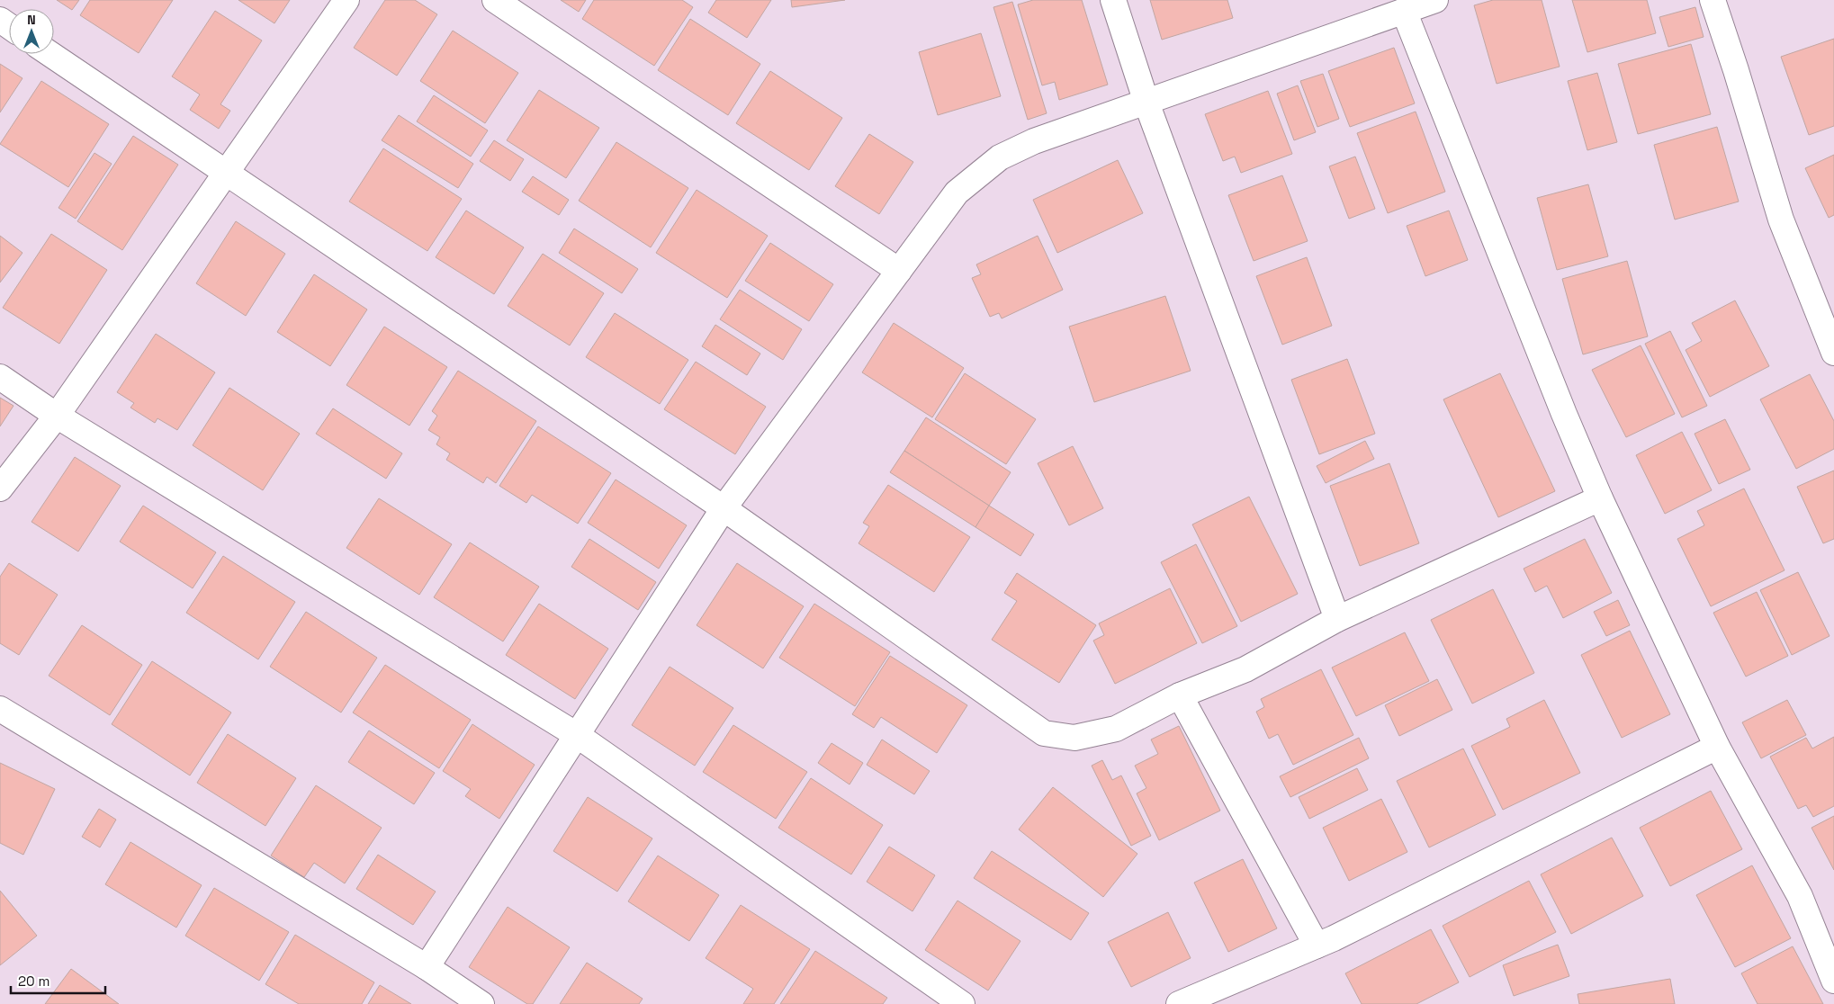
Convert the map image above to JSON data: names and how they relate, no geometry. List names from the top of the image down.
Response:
{
  "scale_bar": "20 m",
  "north": "top"
}
